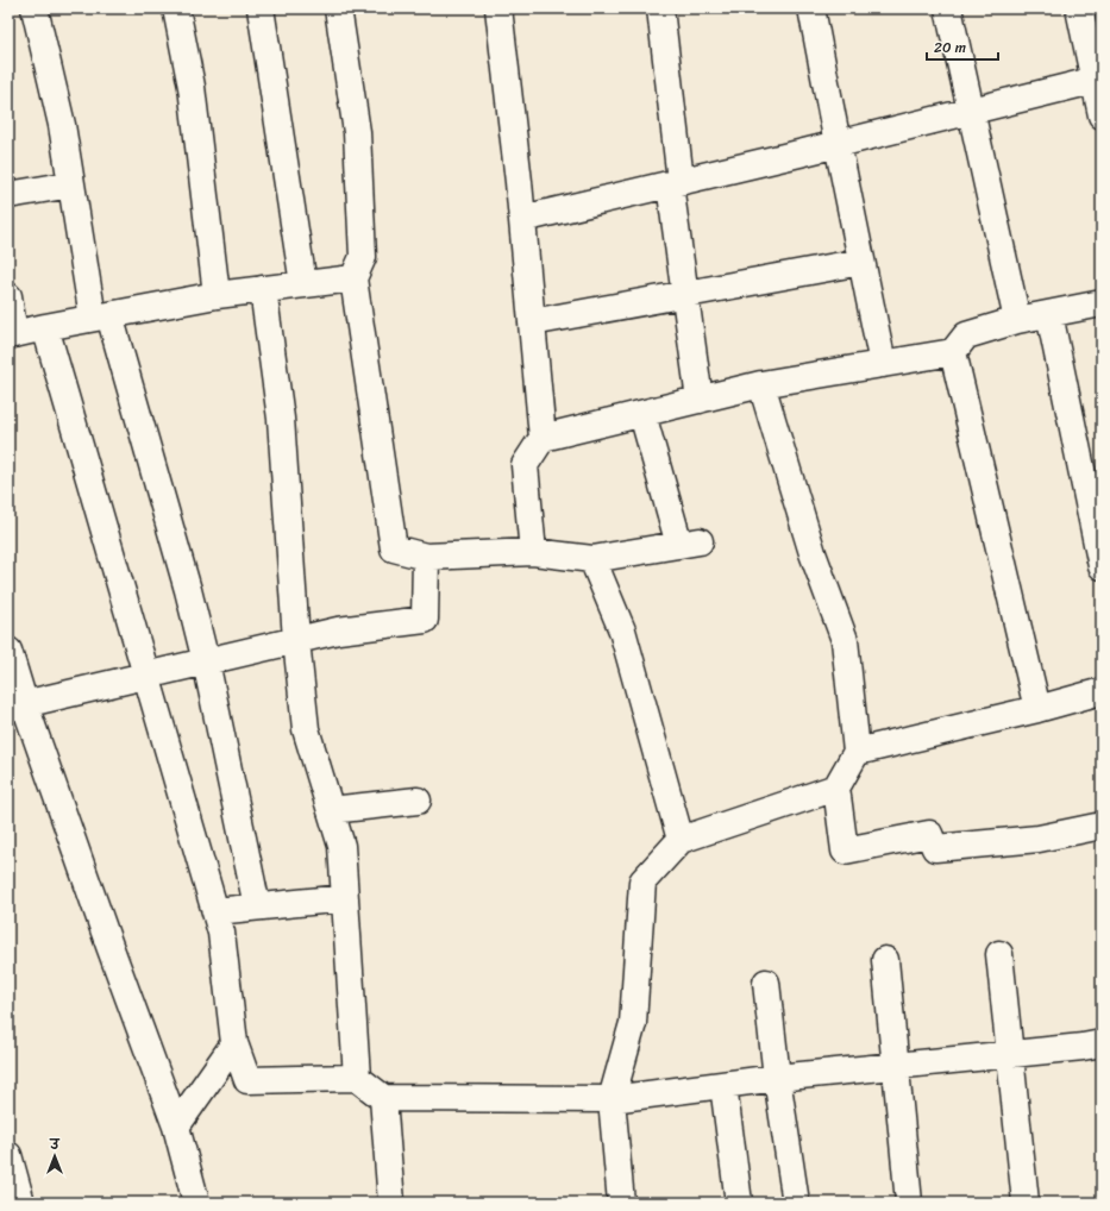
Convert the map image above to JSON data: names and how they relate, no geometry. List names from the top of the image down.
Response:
{
  "scale_bar": "20 m",
  "north": "top"
}
